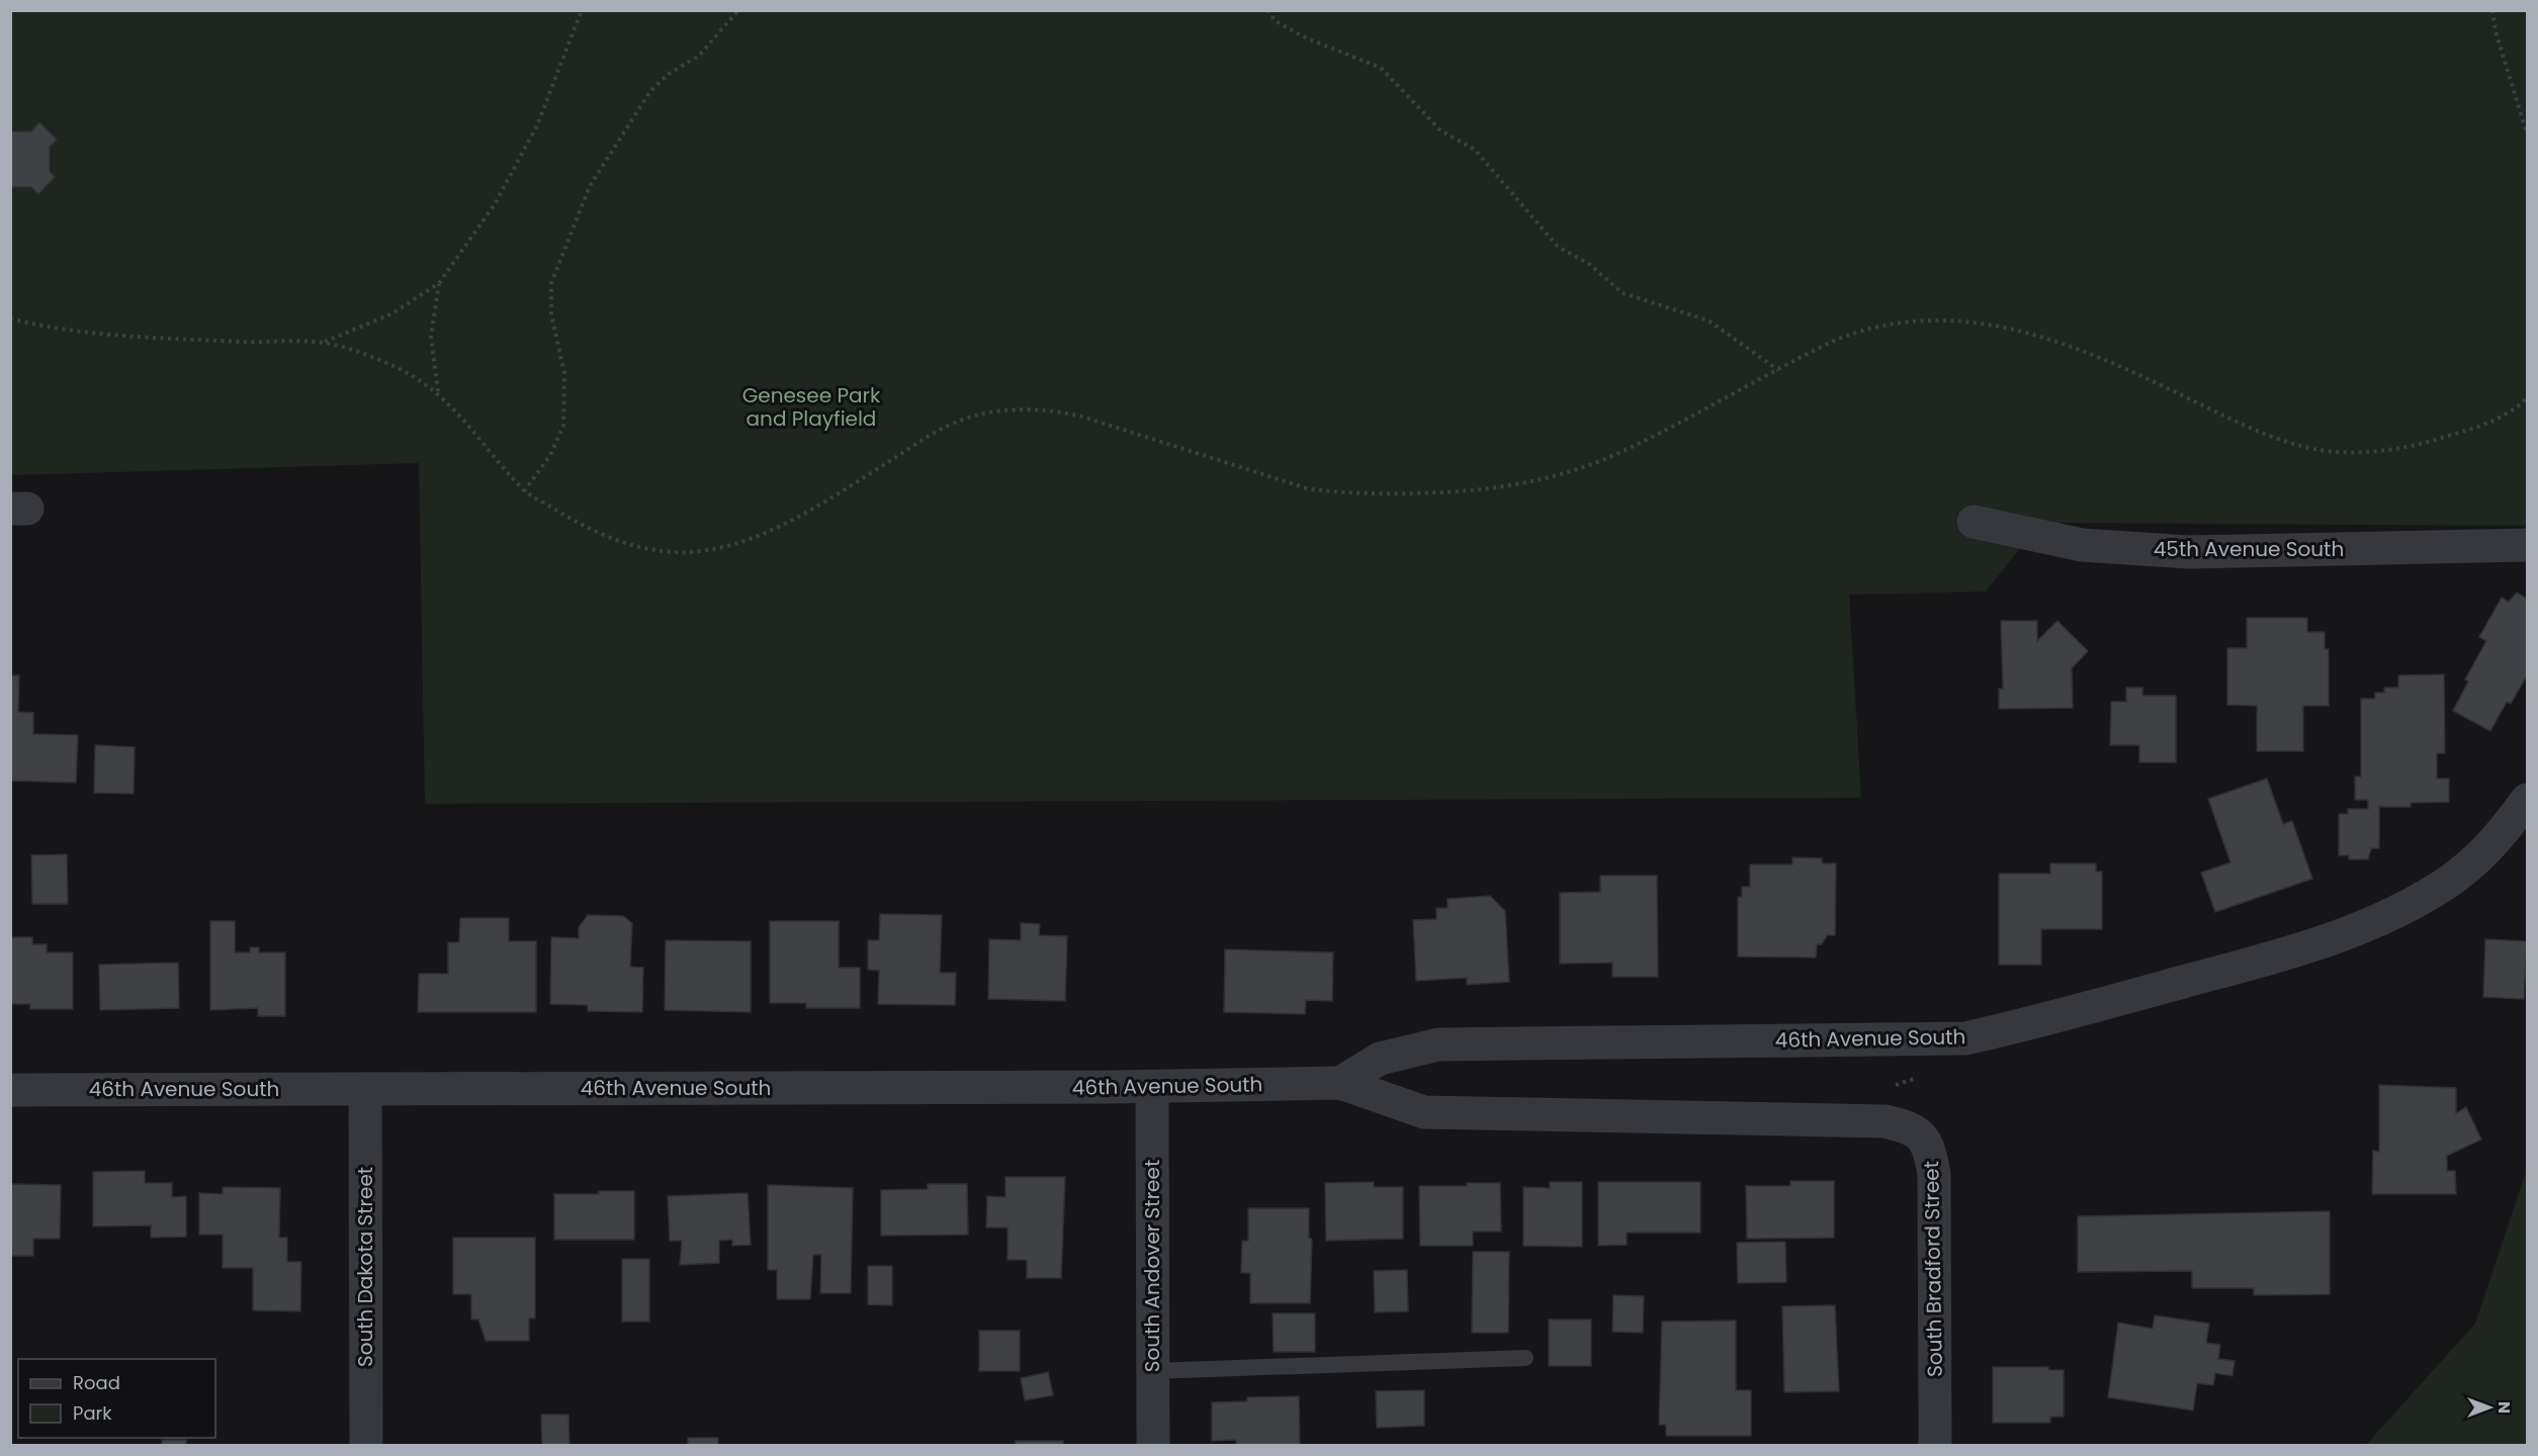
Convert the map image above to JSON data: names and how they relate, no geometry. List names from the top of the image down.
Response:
{
  "streets": {
    "street": [
      "45th Avenue South",
      "46th Avenue South",
      "South Andover Street",
      "South Dakota Street",
      "South Bradford Street"
    ]
  },
  "crossings": [
    ["46th Avenue South", "South Andover Street"],
    ["46th Avenue South", "South Dakota Street"],
    ["46th Avenue South", "South Bradford Street"]
  ],
  "parks": ["Genesee Park and Playfield"],
  "legend": ["Road", "Park"],
  "north": "right"
}
